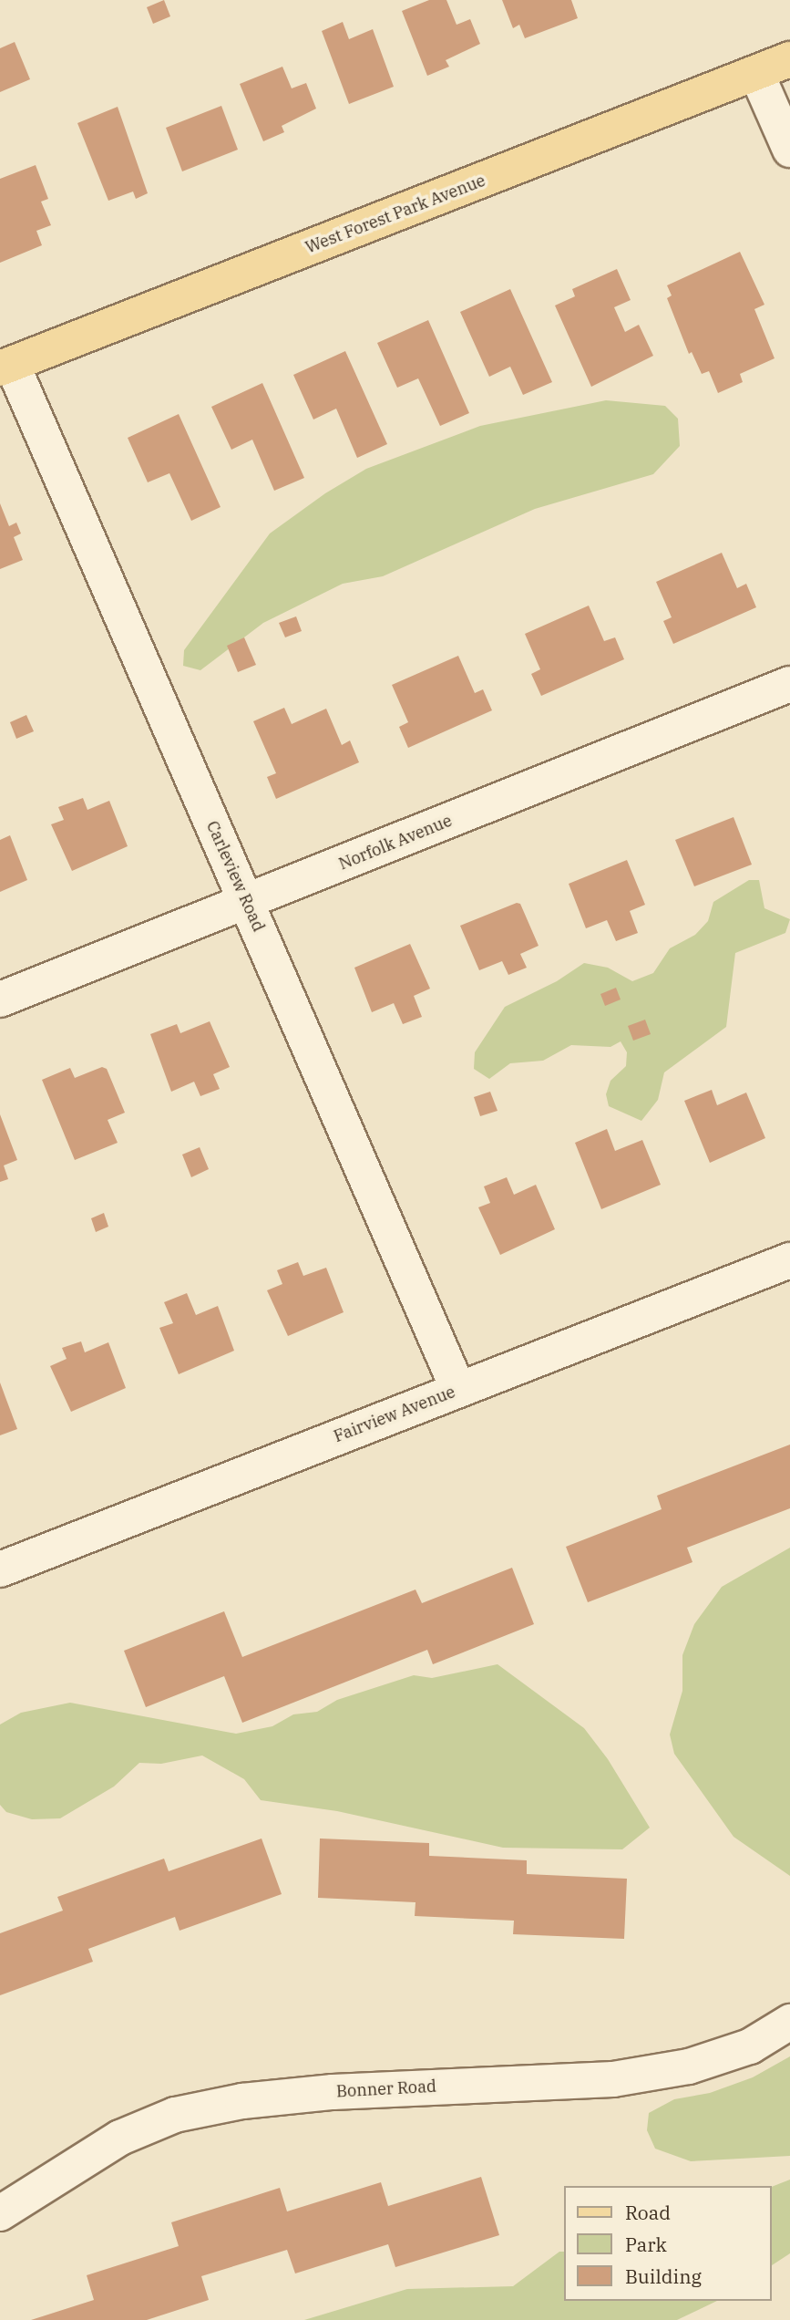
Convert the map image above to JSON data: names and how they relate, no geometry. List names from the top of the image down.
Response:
{
  "streets": {
    "main road": ["West Forest Park Avenue"],
    "street": [
      "Norfolk Avenue",
      "Carleview Road",
      "Fairview Avenue",
      "Bonner Road"
    ]
  },
  "crossings": [
    ["West Forest Park Avenue", "Carleview Road"],
    ["Norfolk Avenue", "Carleview Road"],
    ["Carleview Road", "Fairview Avenue"]
  ],
  "legend": ["Road", "Park", "Building"]
}
